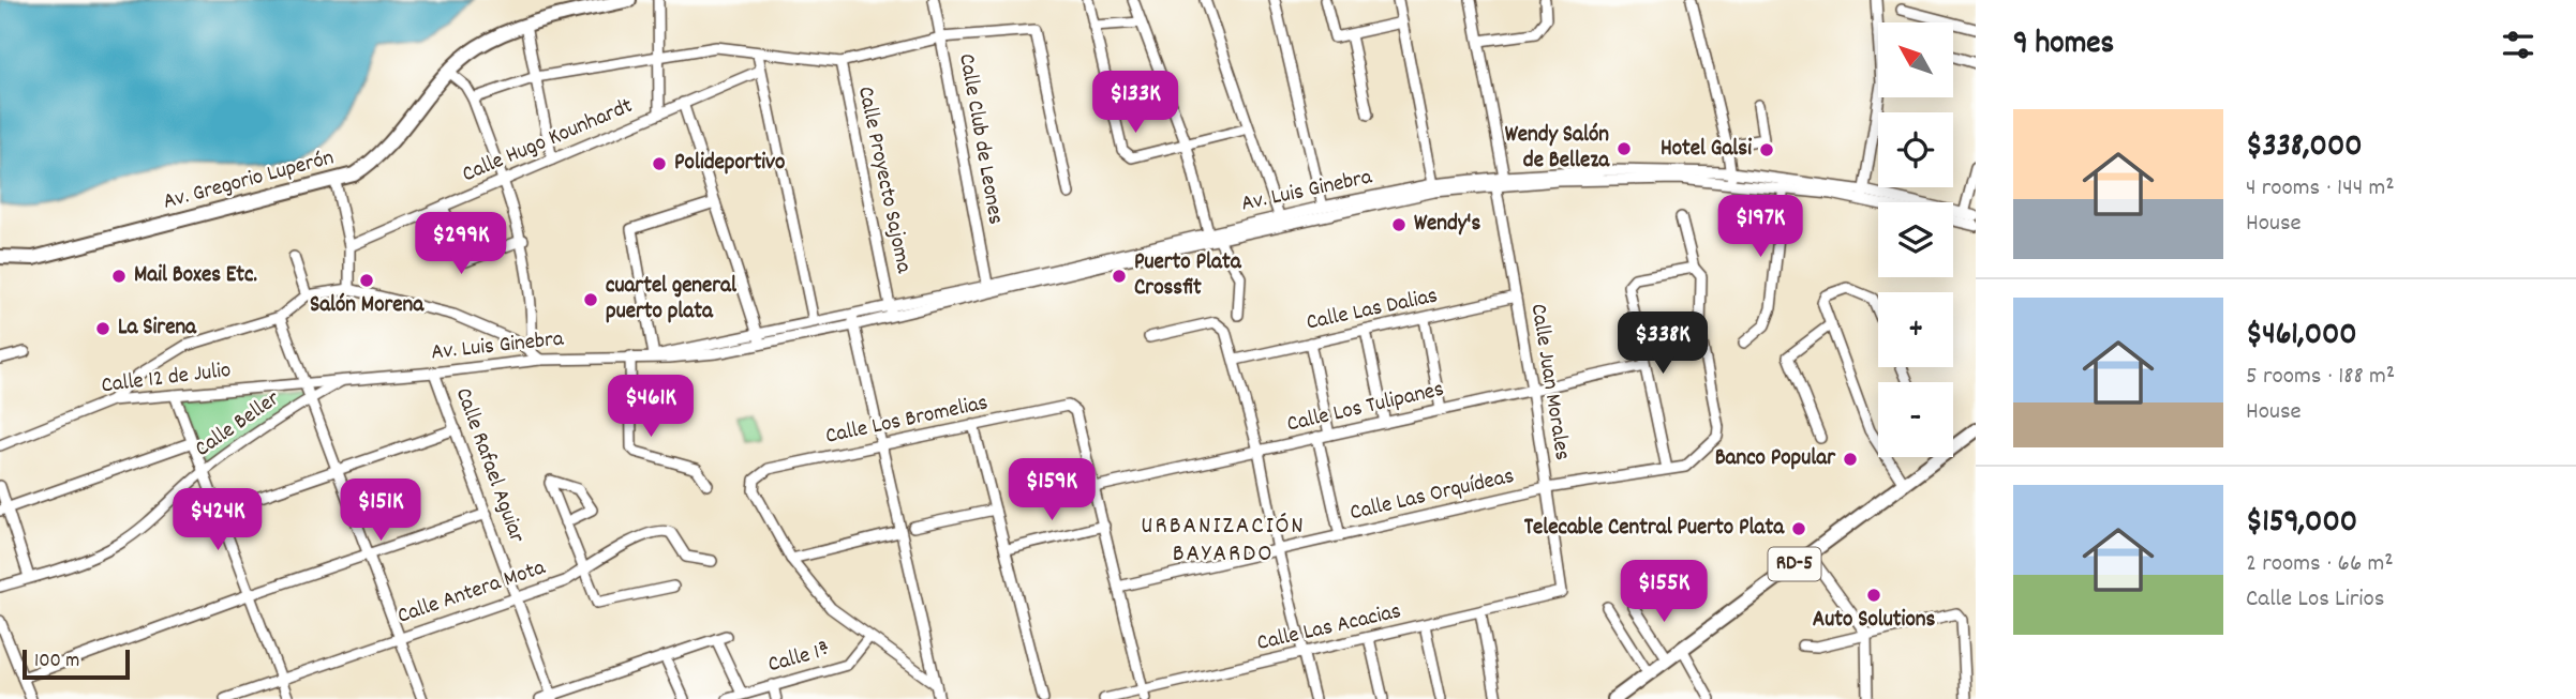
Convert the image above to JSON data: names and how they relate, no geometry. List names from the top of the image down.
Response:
{
  "streets": {
    "main road": ["Av. Gregorio Luperón", "RD-5"],
    "street": [
      "Calle Club de Leones",
      "Calle Hugo Kounhardt",
      "Calle Proyecto Sajoma",
      "Av. Luis Ginebra",
      "Calle Las Dalias",
      "Calle 12 de Julio",
      "Calle Juan Morales",
      "Calle Los Tulipanes",
      "Calle Los Bromelias",
      "Calle Beller",
      "Calle Rafael Aguiar",
      "Calle Las Orquídeas",
      "Calle Antera Mota",
      "Calle Las Acacias",
      "Calle 1ª"
    ]
  },
  "crossings": [
    ["Calle Club de Leones", "Av. Luis Ginebra"],
    ["Calle Proyecto Sajoma", "Av. Luis Ginebra"],
    ["Av. Luis Ginebra", "Calle 12 de Julio"],
    ["Av. Luis Ginebra", "Calle Juan Morales"],
    ["Av. Luis Ginebra", "Calle Beller"],
    ["Av. Luis Ginebra", "Calle Rafael Aguiar"],
    ["Calle Las Dalias", "Calle Juan Morales"],
    ["Calle 12 de Julio", "Calle Beller"],
    ["Calle Juan Morales", "Calle Los Tulipanes"],
    ["Calle Juan Morales", "Calle Las Orquídeas"],
    ["Calle Juan Morales", "Calle Las Acacias"],
    ["Calle Los Tulipanes", "Calle Los Bromelias"],
    ["Calle Rafael Aguiar", "Calle Antera Mota"]
  ],
  "districts": ["URBANIZACIÓN BAYARDO"],
  "places": [
    "Wendy Salón de Belleza",
    "Hotel Galsi",
    "Polideportivo",
    "Wendy's",
    "Mail Boxes Etc.",
    "Puerto Plata Crossfit",
    "Salón Morena",
    "cuartel general puerto plata",
    "La Sirena",
    "Banco Popular",
    "Telecable Central Puerto Plata",
    "Auto Solutions"
  ],
  "scale_bar": "100 m",
  "north": "top left",
  "page": {
    "heading": "9 homes",
    "map_buttons": ["+", "−"],
    "price": [
      "$133K",
      "$197K",
      "$299K",
      "$338K",
      "$461K",
      "$159K",
      "$151K",
      "$424K",
      "$155K"
    ],
    "list": [
      {
        "name": "$338,000",
        "note": "4 rooms · 144 m² · House"
      },
      {
        "name": "$461,000",
        "note": "5 rooms · 188 m² · House"
      },
      {
        "name": "$159,000",
        "note": "2 rooms · 66 m² · Calle Los Lirios"
      }
    ],
    "scale": "100 m"
  }
}
